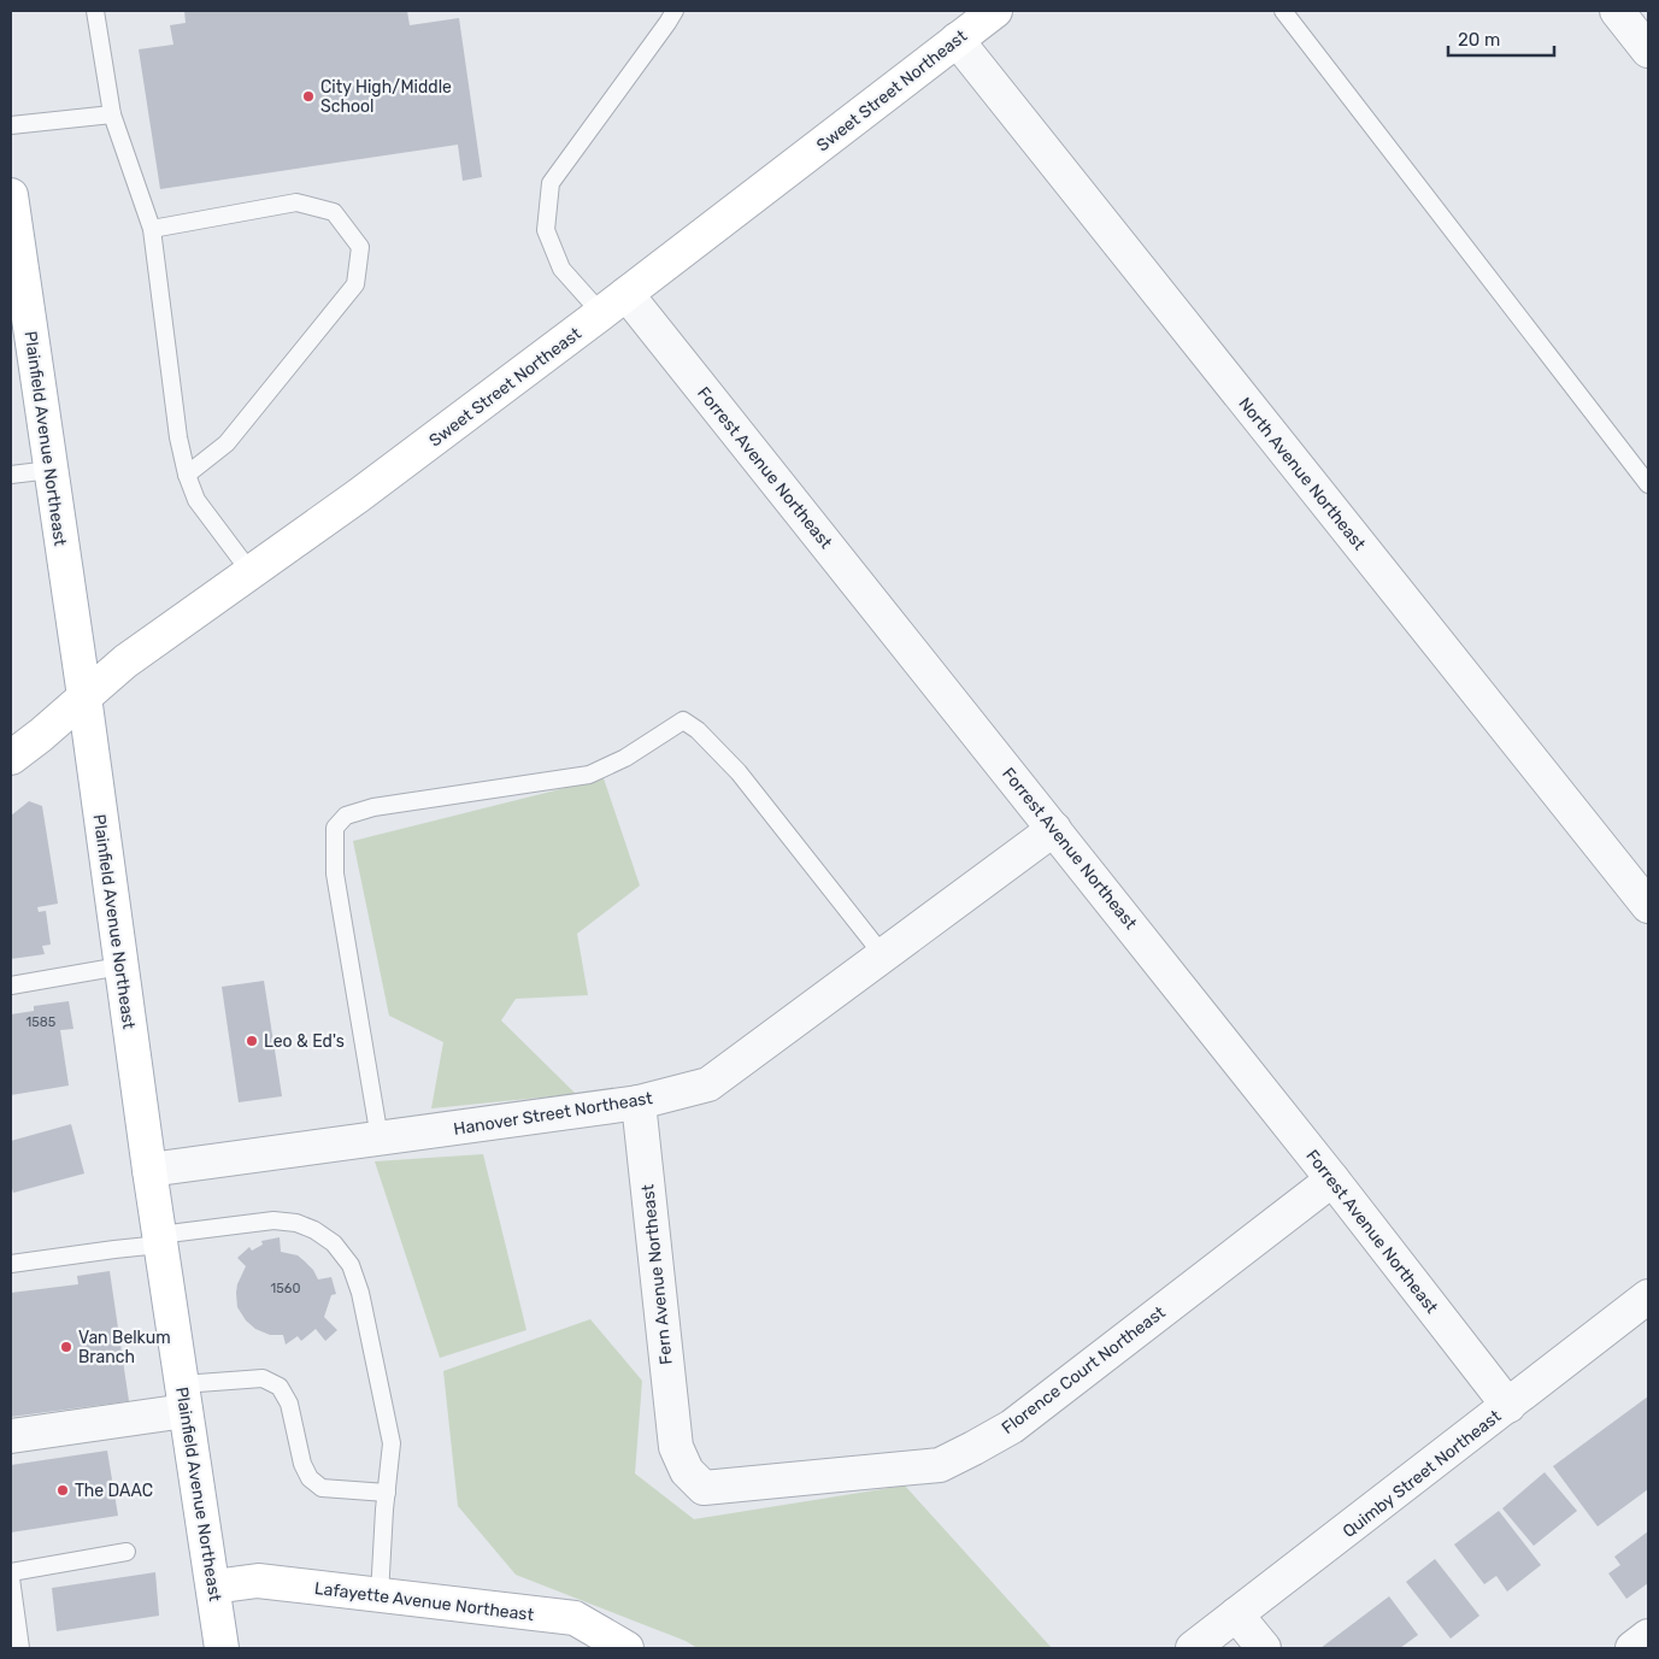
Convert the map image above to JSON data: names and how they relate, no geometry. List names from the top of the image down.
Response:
{
  "streets": {
    "street": [
      "Sweet Street Northeast",
      "Plainfield Avenue Northeast",
      "Forrest Avenue Northeast",
      "North Avenue Northeast",
      "Hanover Street Northeast",
      "Fern Avenue Northeast",
      "Florence Court Northeast",
      "Quimby Street Northeast",
      "Lafayette Avenue Northeast"
    ]
  },
  "crossings": [
    ["Sweet Street Northeast", "Plainfield Avenue Northeast"],
    ["Sweet Street Northeast", "Forrest Avenue Northeast"],
    ["Sweet Street Northeast", "North Avenue Northeast"],
    ["Plainfield Avenue Northeast", "Hanover Street Northeast"],
    ["Plainfield Avenue Northeast", "Lafayette Avenue Northeast"],
    ["Forrest Avenue Northeast", "Hanover Street Northeast"],
    ["Forrest Avenue Northeast", "Florence Court Northeast"],
    ["Forrest Avenue Northeast", "Quimby Street Northeast"],
    ["Hanover Street Northeast", "Fern Avenue Northeast"],
    ["Fern Avenue Northeast", "Florence Court Northeast"]
  ],
  "places": [
    "City High/Middle School",
    "Leo & Ed's",
    "Van Belkum Branch",
    "The DAAC"
  ],
  "house_numbers": ["1585", "1560"],
  "scale_bar": "20 m"
}
